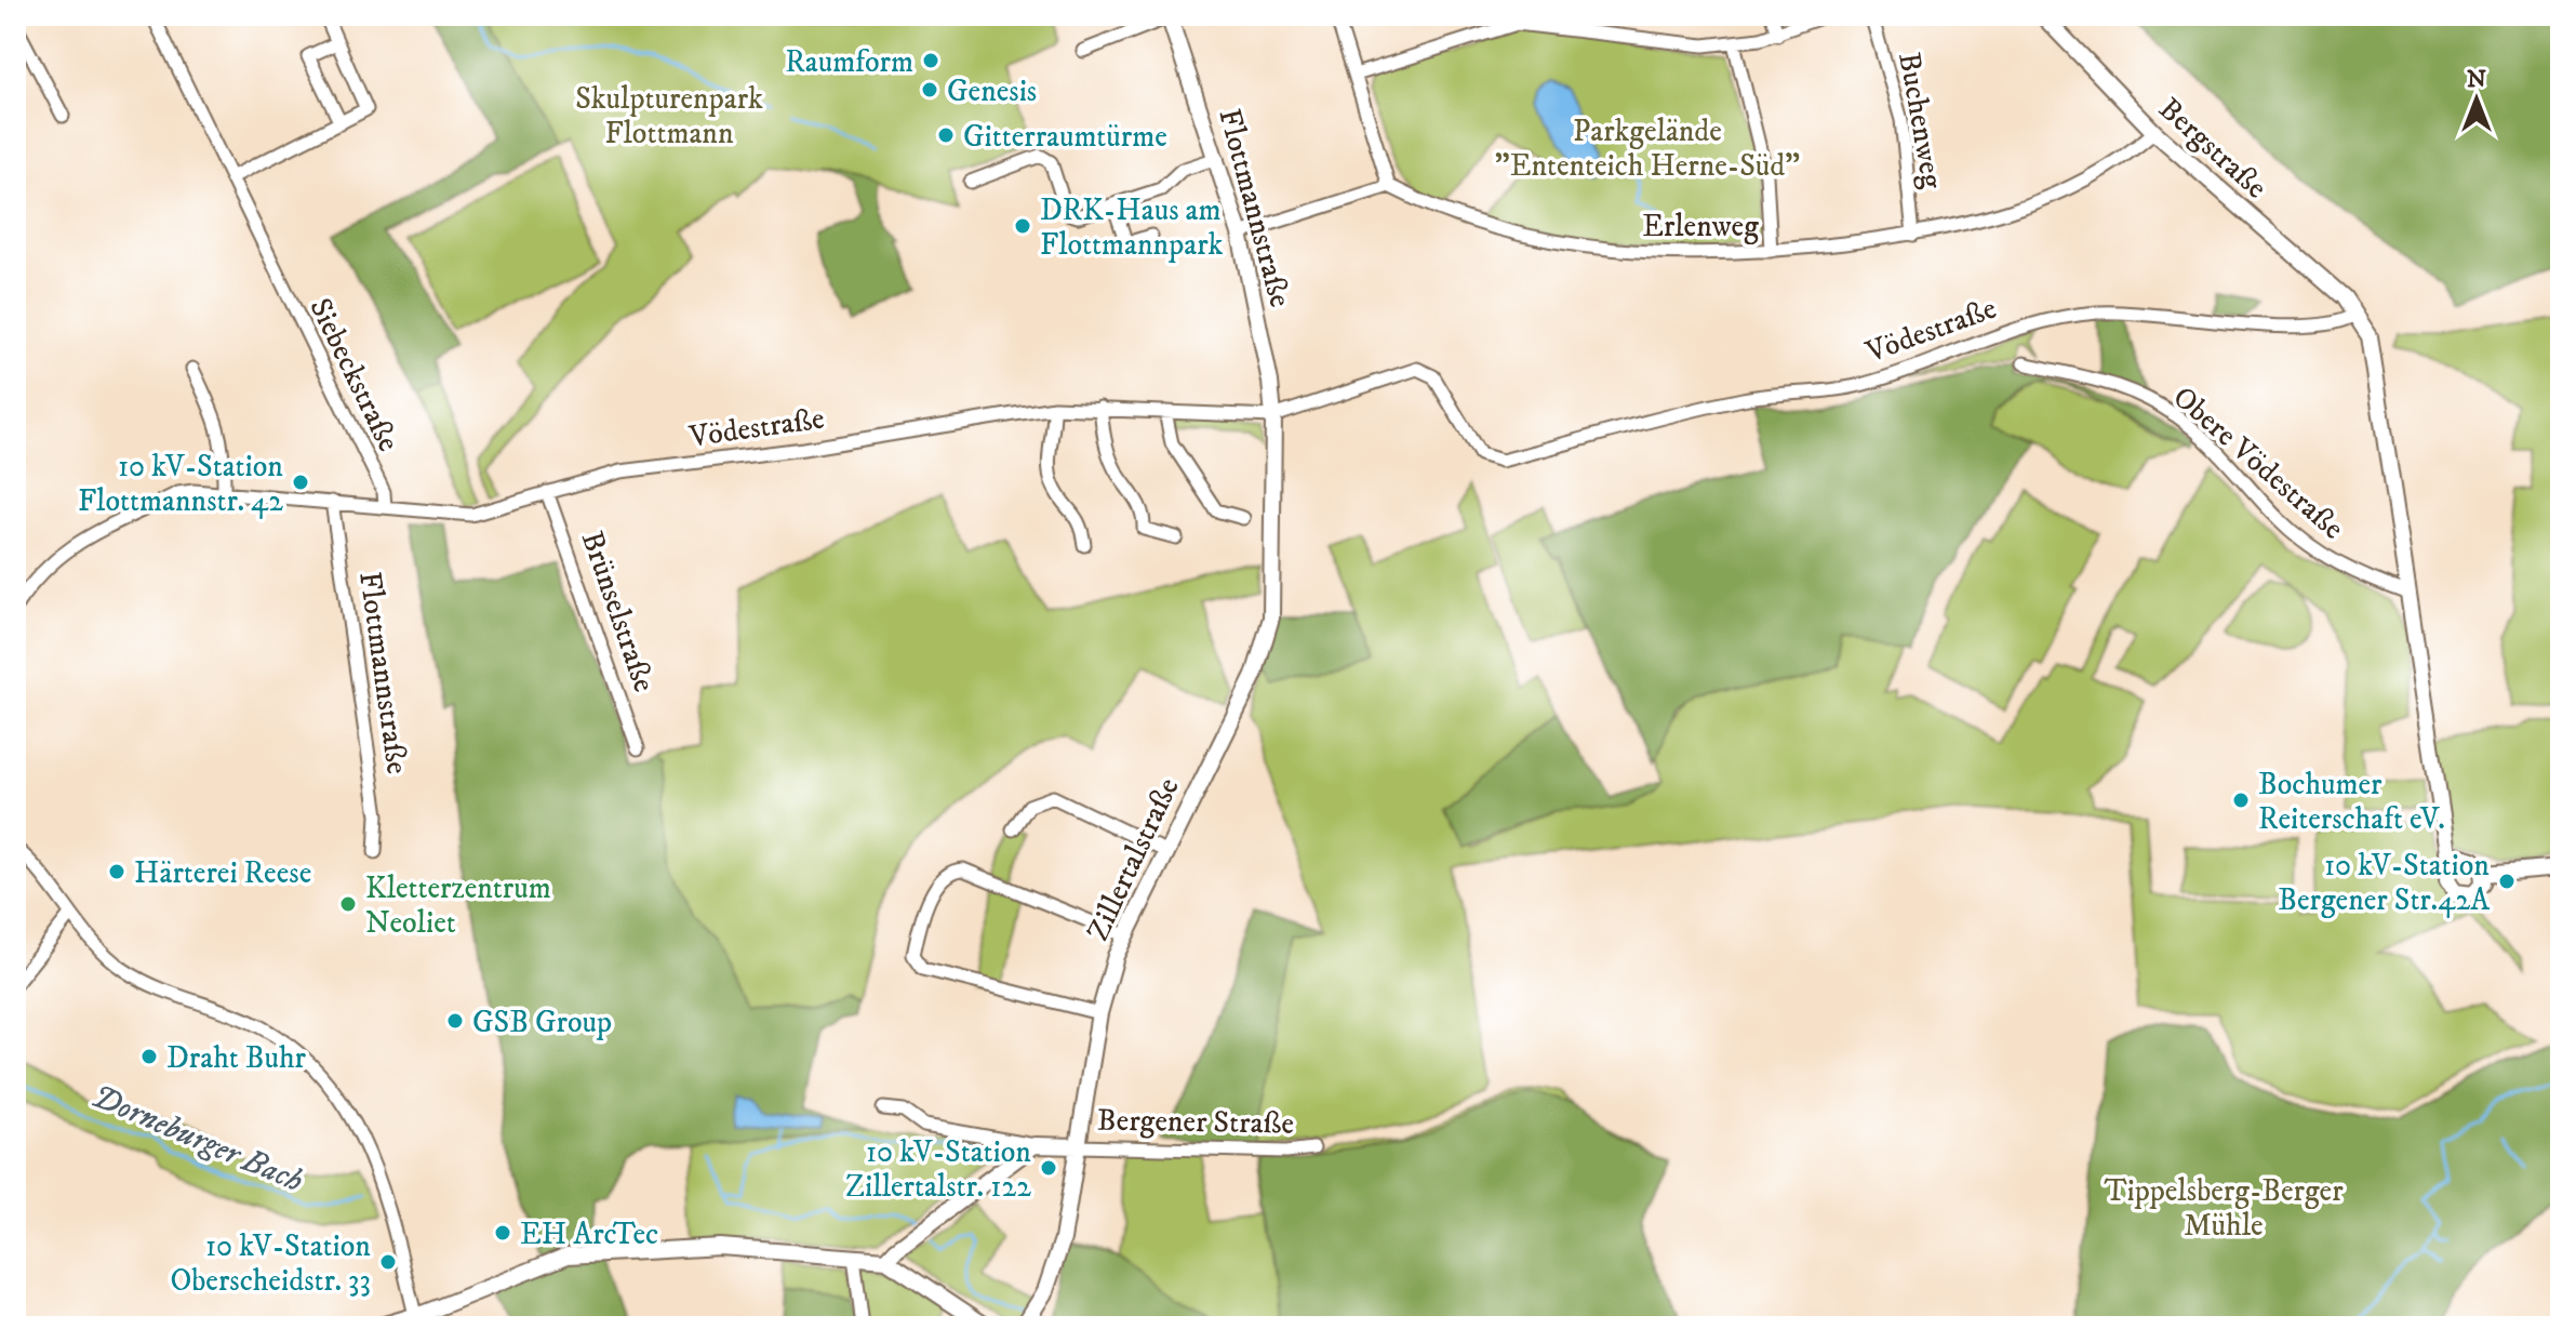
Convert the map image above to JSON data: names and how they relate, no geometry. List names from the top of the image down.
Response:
{
  "streets": {
    "street": [
      "Buchenweg",
      "Bergstraße",
      "Flottmannstraße",
      "Erlenweg",
      "Vödestraße",
      "Siebeckstraße",
      "Obere Vödestraße",
      "Brünselstraße",
      "Zillertalstraße",
      "Bergener Straße"
    ]
  },
  "crossings": [
    ["Buchenweg", "Erlenweg"],
    ["Bergstraße", "Erlenweg"],
    ["Bergstraße", "Vödestraße"],
    ["Flottmannstraße", "Vödestraße"],
    ["Flottmannstraße", "Zillertalstraße"],
    ["Vödestraße", "Siebeckstraße"],
    ["Vödestraße", "Brünselstraße"],
    ["Vödestraße", "Zillertalstraße"],
    ["Zillertalstraße", "Bergener Straße"]
  ],
  "water": ["Dorneburger Bach"],
  "parks": ["Skulpturenpark Flottmann", "Parkgelände \"Ententeich Herne-Süd\"", "Tippelsberg-Berger Mühle"],
  "places": [
    "Raumform",
    "Genesis",
    "Gitterraumtürme",
    "DRK-Haus am Flottmannpark",
    "10 kV-Station Flottmannstr. 42",
    "Bochumer Reiterschaft eV.",
    "Härterei Reese",
    "10 kV-Station Bergener Str.42A",
    "Kletterzentrum Neoliet",
    "GSB Group",
    "Draht Buhr",
    "10 kV-Station Zillertalstr. 122",
    "EH ArcTec",
    "10 kV-Station Oberscheidstr. 33"
  ],
  "north": "top"
}
